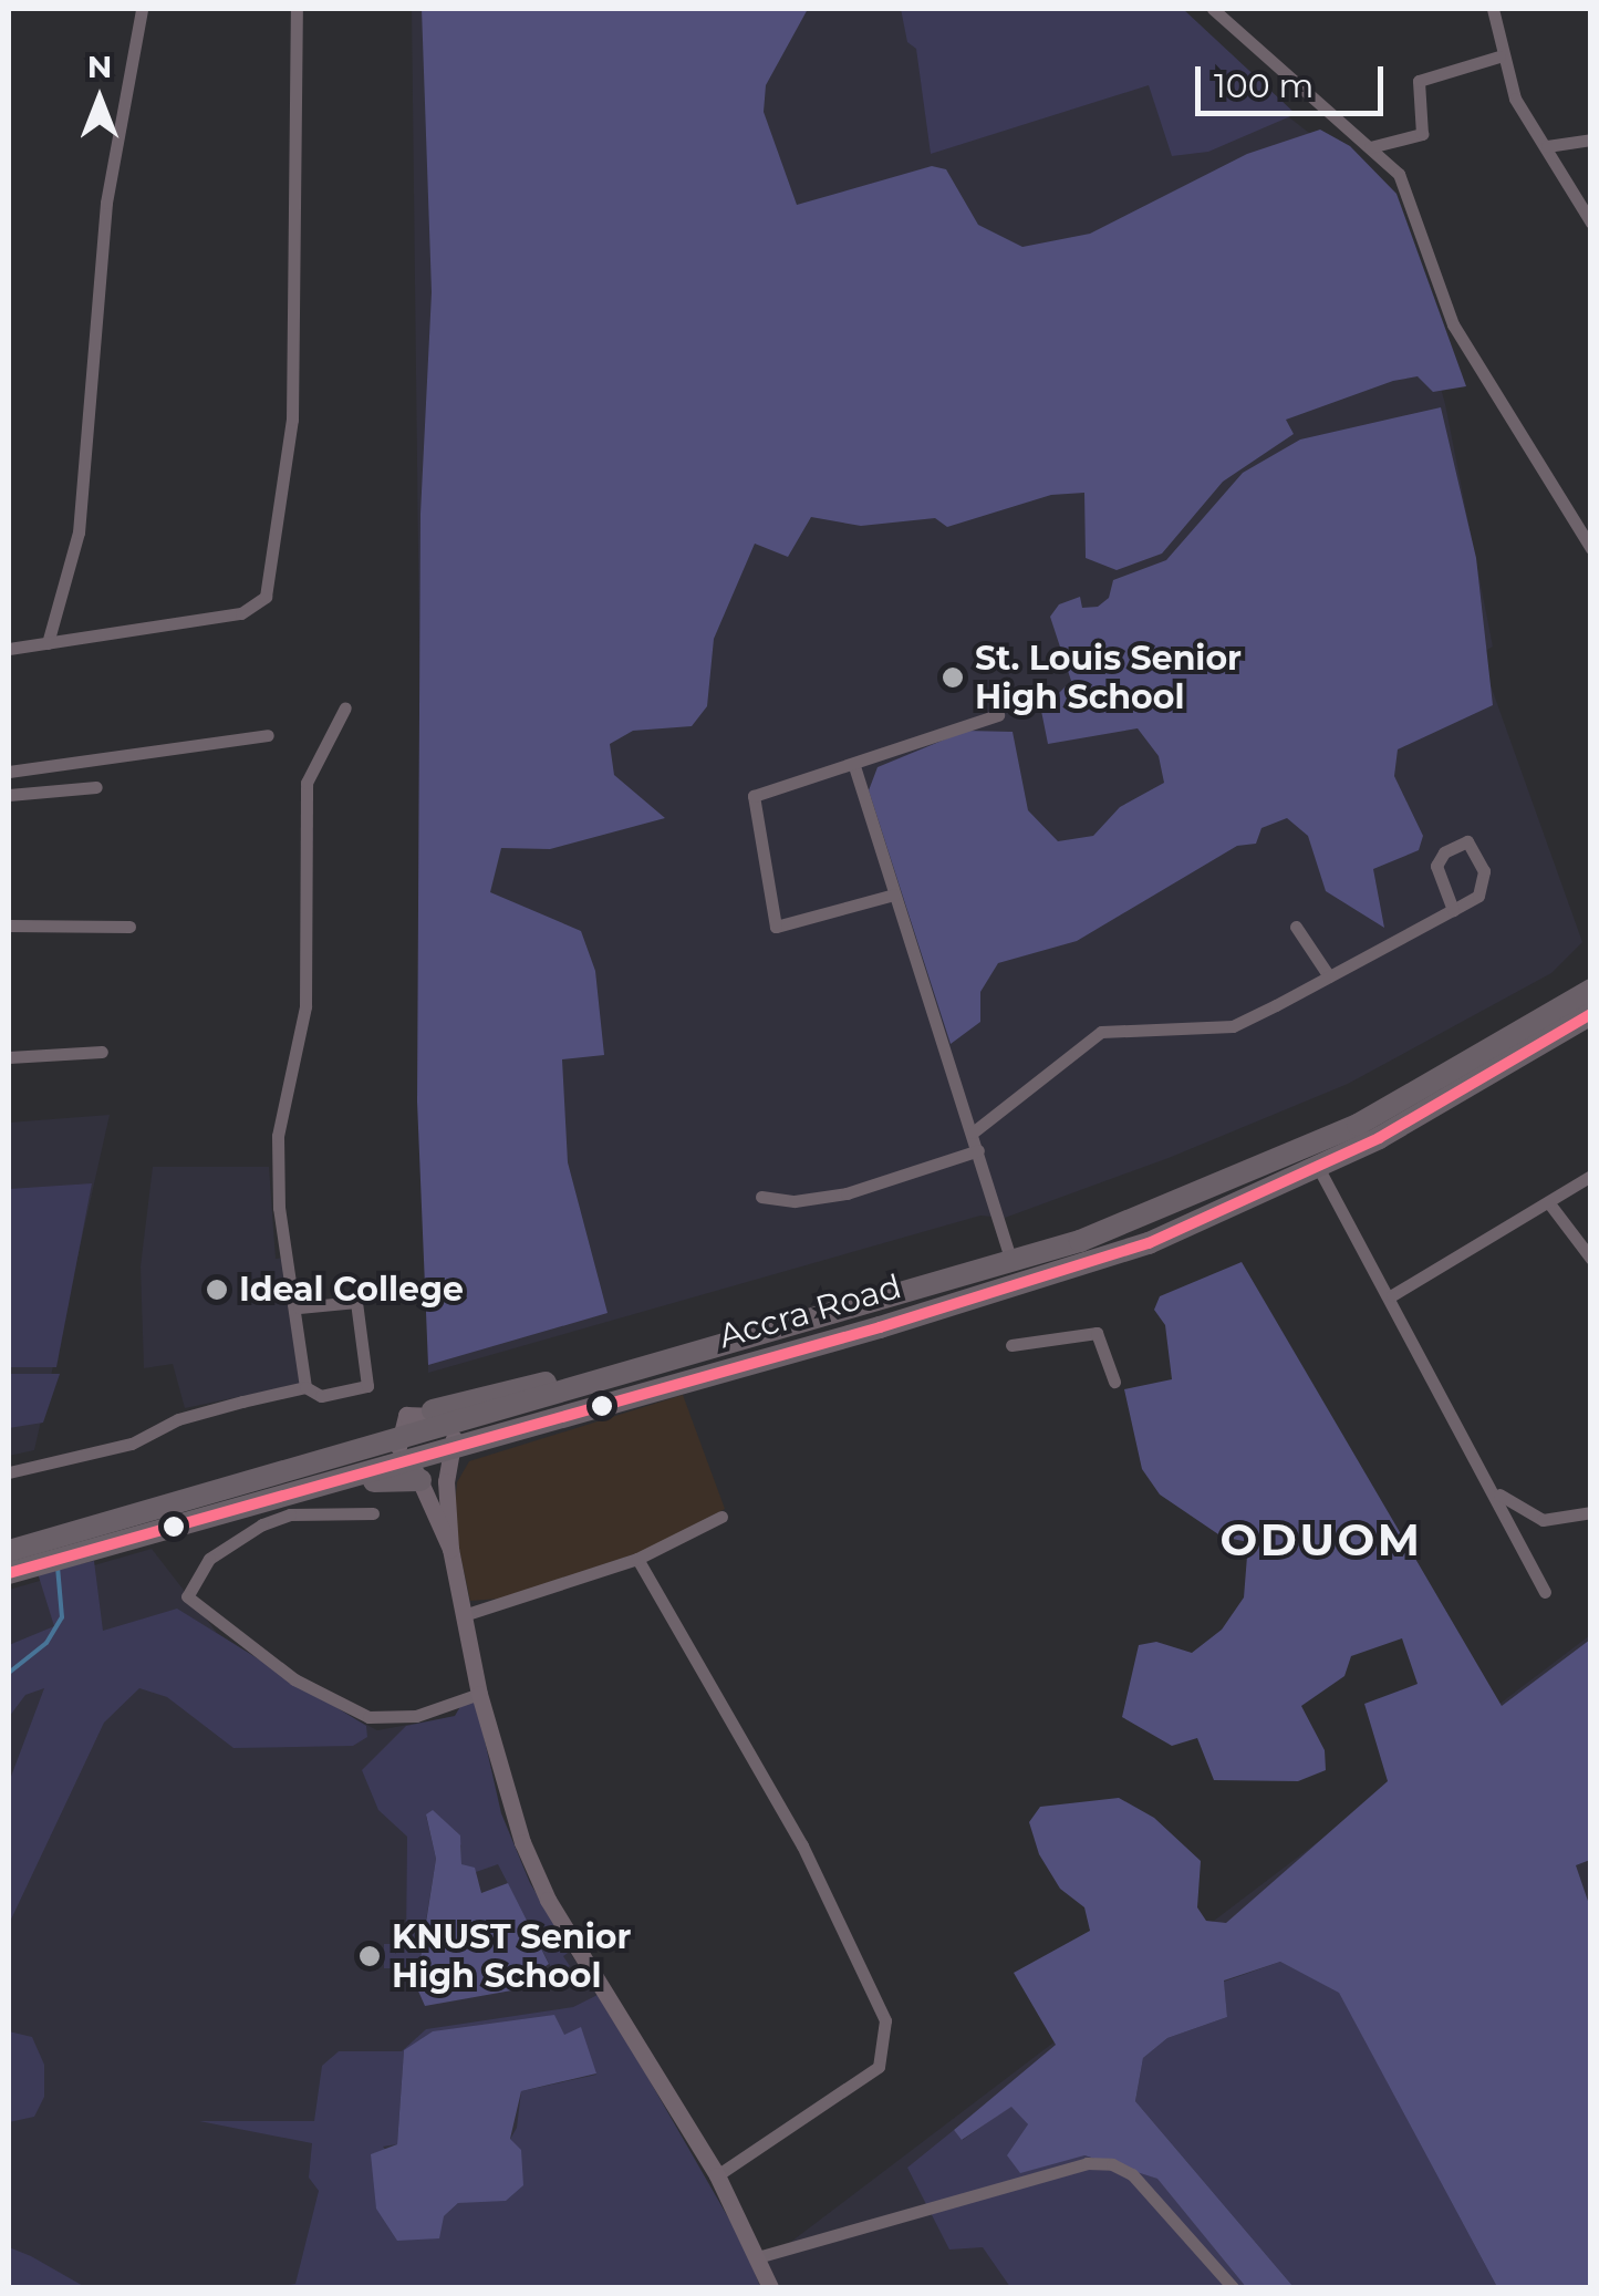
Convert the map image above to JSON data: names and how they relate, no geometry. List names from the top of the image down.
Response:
{
  "streets": {
    "highway": ["Accra Road"]
  },
  "districts": ["ODUOM"],
  "places": ["St. Louis Senior High School", "Ideal College", "KNUST Senior High School"],
  "scale_bar": "100 m",
  "north": "top"
}
